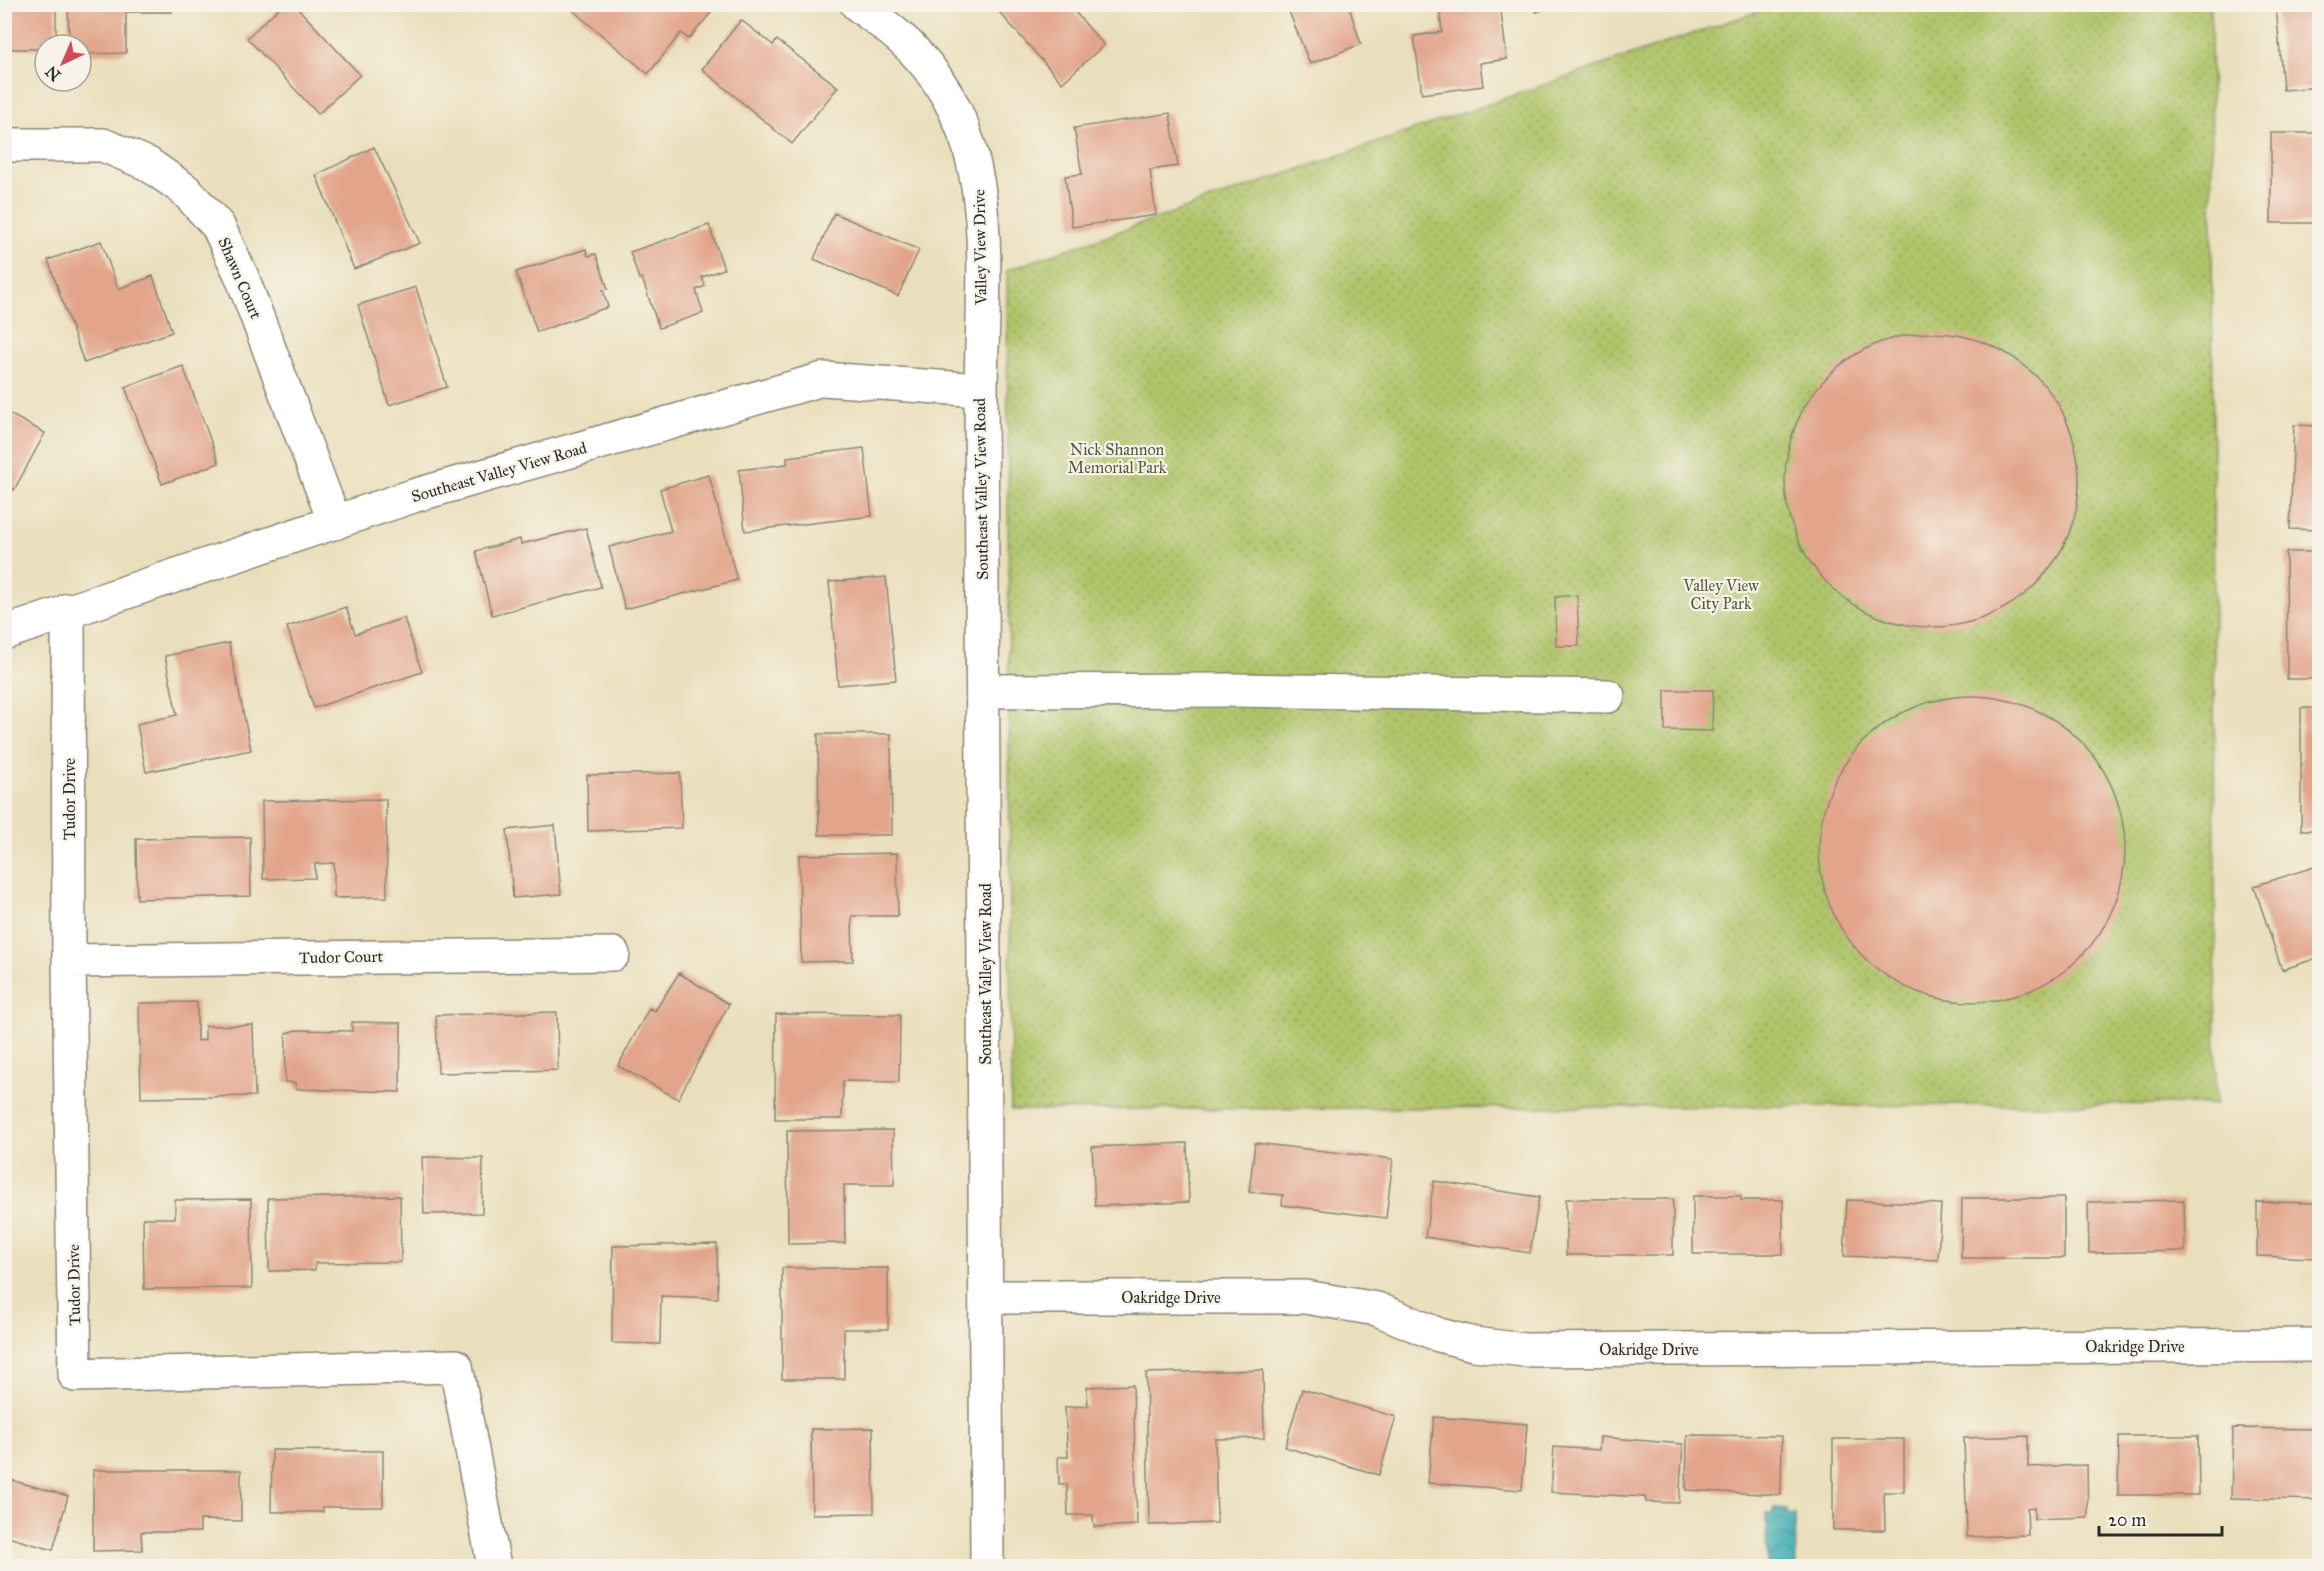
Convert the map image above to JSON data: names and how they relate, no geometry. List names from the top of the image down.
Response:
{
  "streets": {
    "street": [
      "Valley View Drive",
      "Shawn Court",
      "Southeast Valley View Road",
      "Tudor Drive",
      "Tudor Court",
      "Oakridge Drive"
    ]
  },
  "crossings": [
    ["Valley View Drive", "Southeast Valley View Road"],
    ["Shawn Court", "Southeast Valley View Road"],
    ["Southeast Valley View Road", "Tudor Drive"],
    ["Southeast Valley View Road", "Oakridge Drive"],
    ["Tudor Drive", "Tudor Court"]
  ],
  "parks": ["Nick Shannon Memorial Park", "Valley View City Park"],
  "scale_bar": "20 m",
  "north": "bottom left"
}
